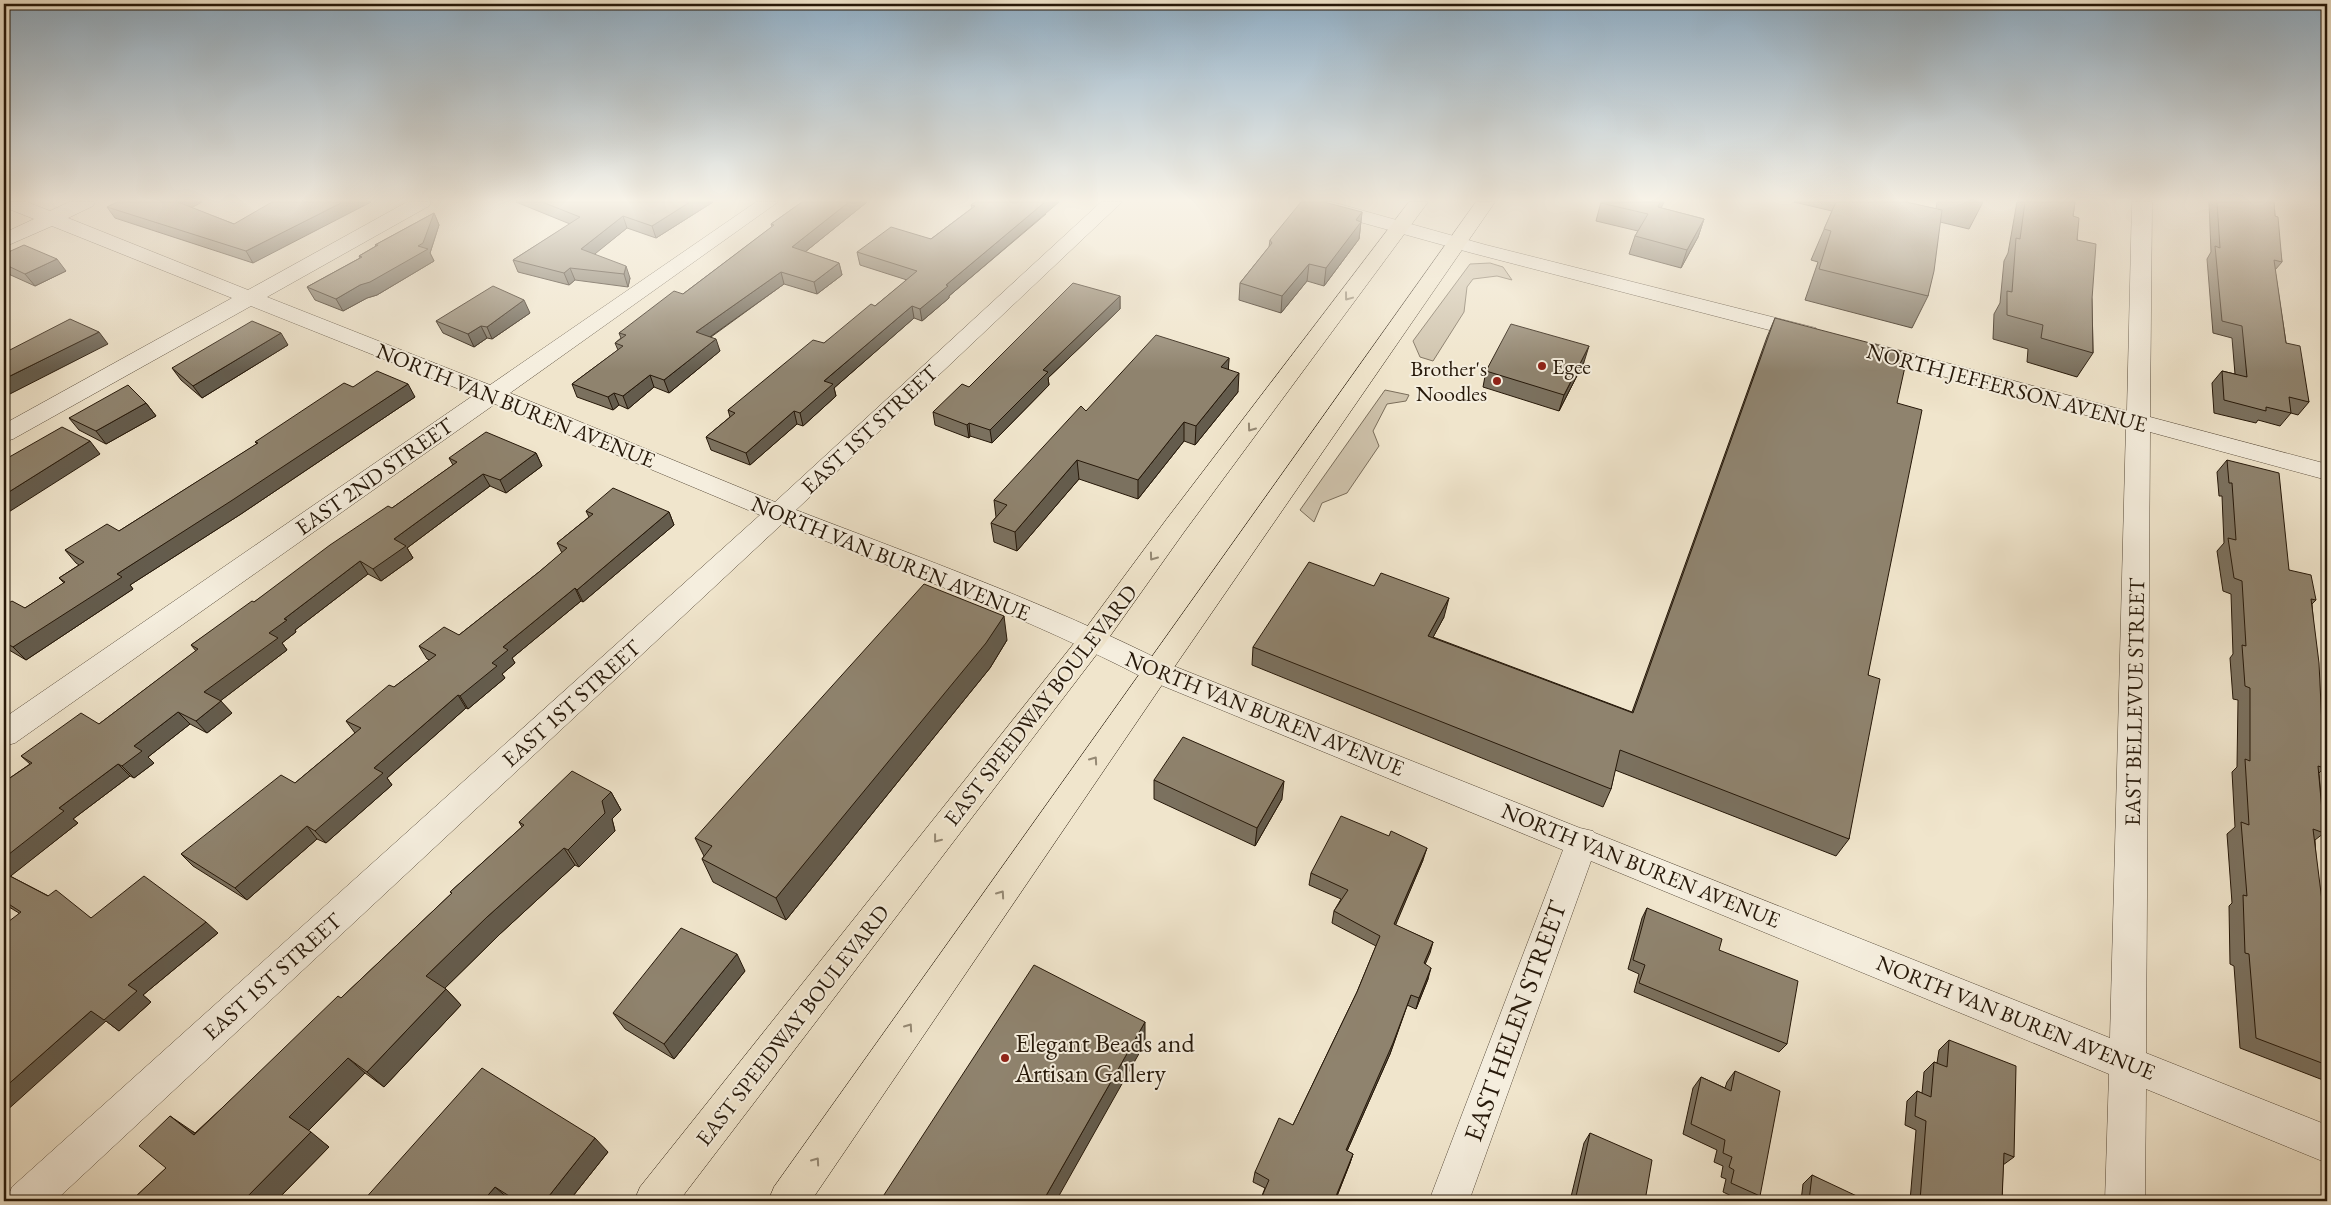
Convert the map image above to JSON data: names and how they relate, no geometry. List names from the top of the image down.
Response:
{
  "streets": {
    "main road": ["EAST SPEEDWAY BOULEVARD"],
    "street": [
      "NORTH JEFFERSON AVENUE",
      "NORTH VAN BUREN AVENUE",
      "EAST 1ST STREET",
      "EAST 2ND STREET",
      "EAST BELLEVUE STREET",
      "EAST HELEN STREET"
    ]
  },
  "crossings": [
    ["NORTH JEFFERSON AVENUE", "EAST BELLEVUE STREET"],
    ["NORTH VAN BUREN AVENUE", "EAST 1ST STREET"],
    ["NORTH VAN BUREN AVENUE", "EAST 2ND STREET"],
    ["NORTH VAN BUREN AVENUE", "EAST BELLEVUE STREET"],
    ["NORTH VAN BUREN AVENUE", "EAST SPEEDWAY BOULEVARD"],
    ["NORTH VAN BUREN AVENUE", "EAST HELEN STREET"]
  ],
  "places": ["Egee", "Brother's Noodles", "Elegant Beads and Artisan Gallery"]
}
